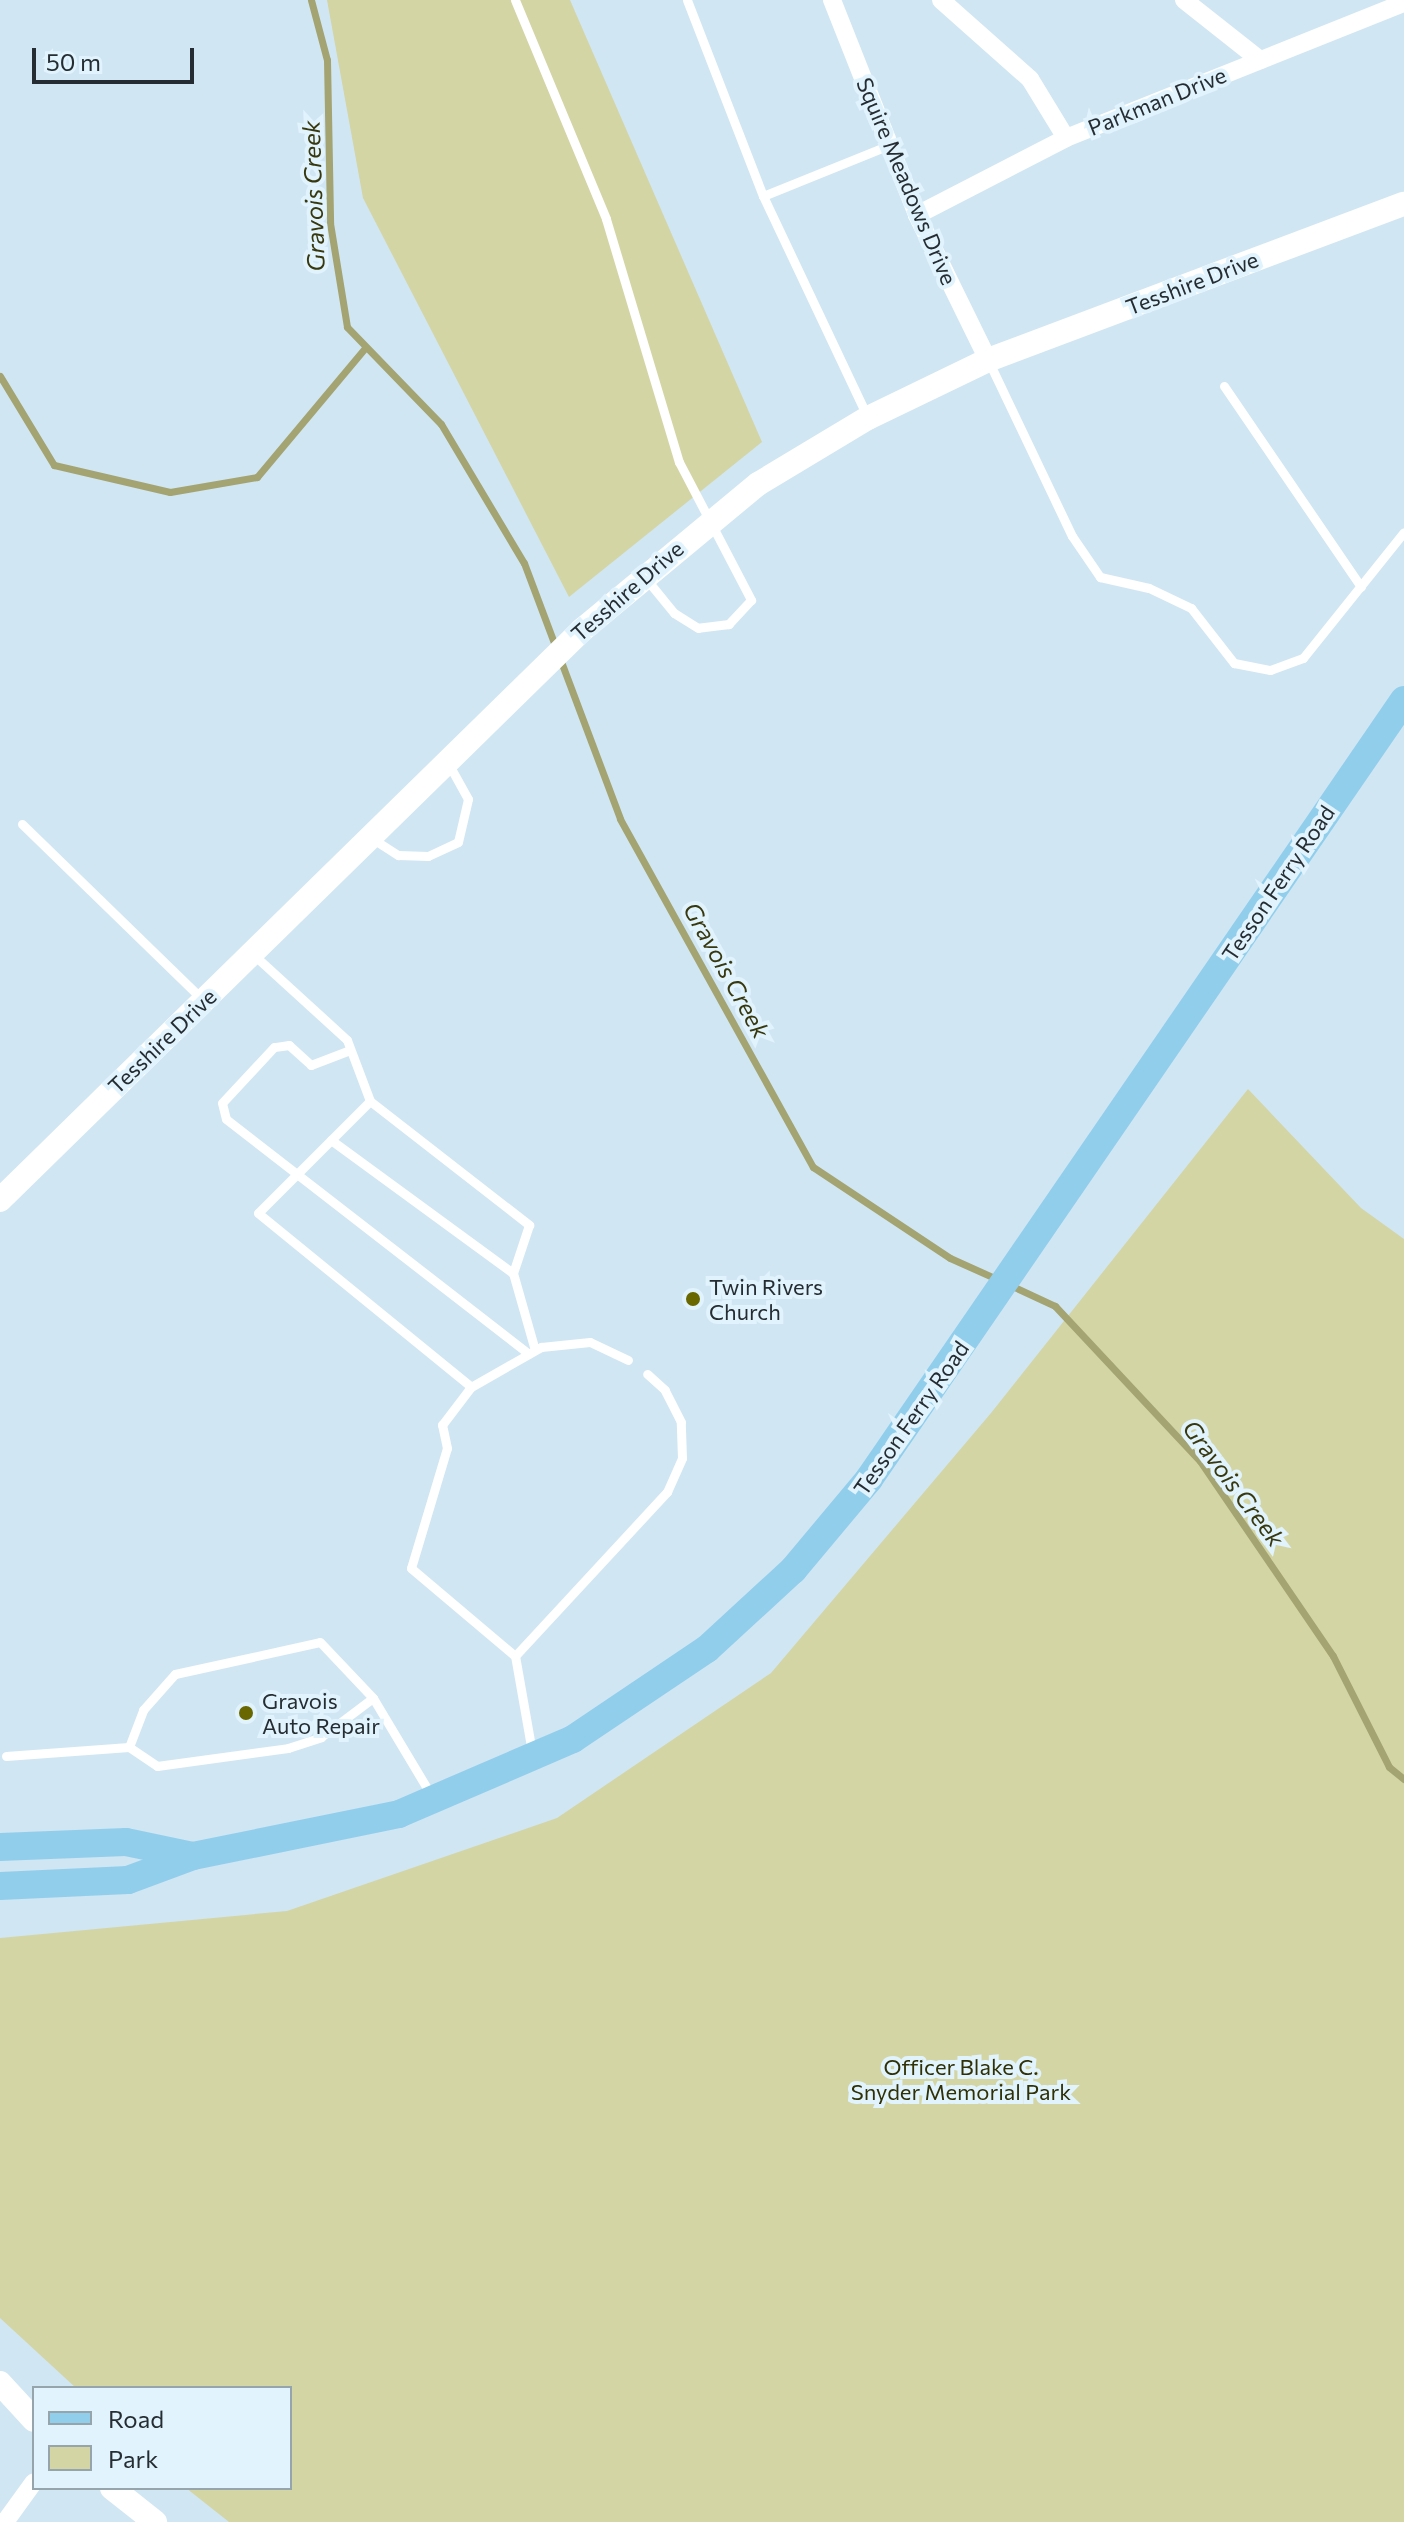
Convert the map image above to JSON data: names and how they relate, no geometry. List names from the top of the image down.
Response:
{
  "streets": {
    "main road": ["Tesson Ferry Road"],
    "street": ["Parkman Drive", "Squire Meadows Drive", "Tesshire Drive"]
  },
  "crossings": [
    ["Parkman Drive", "Squire Meadows Drive"],
    ["Squire Meadows Drive", "Tesshire Drive"]
  ],
  "water": ["Gravois Creek"],
  "parks": ["Officer Blake C. Snyder Memorial Park"],
  "places": ["Twin Rivers Church", "Gravois Auto Repair"],
  "legend": ["Road", "Park"],
  "scale_bar": "50 m"
}
